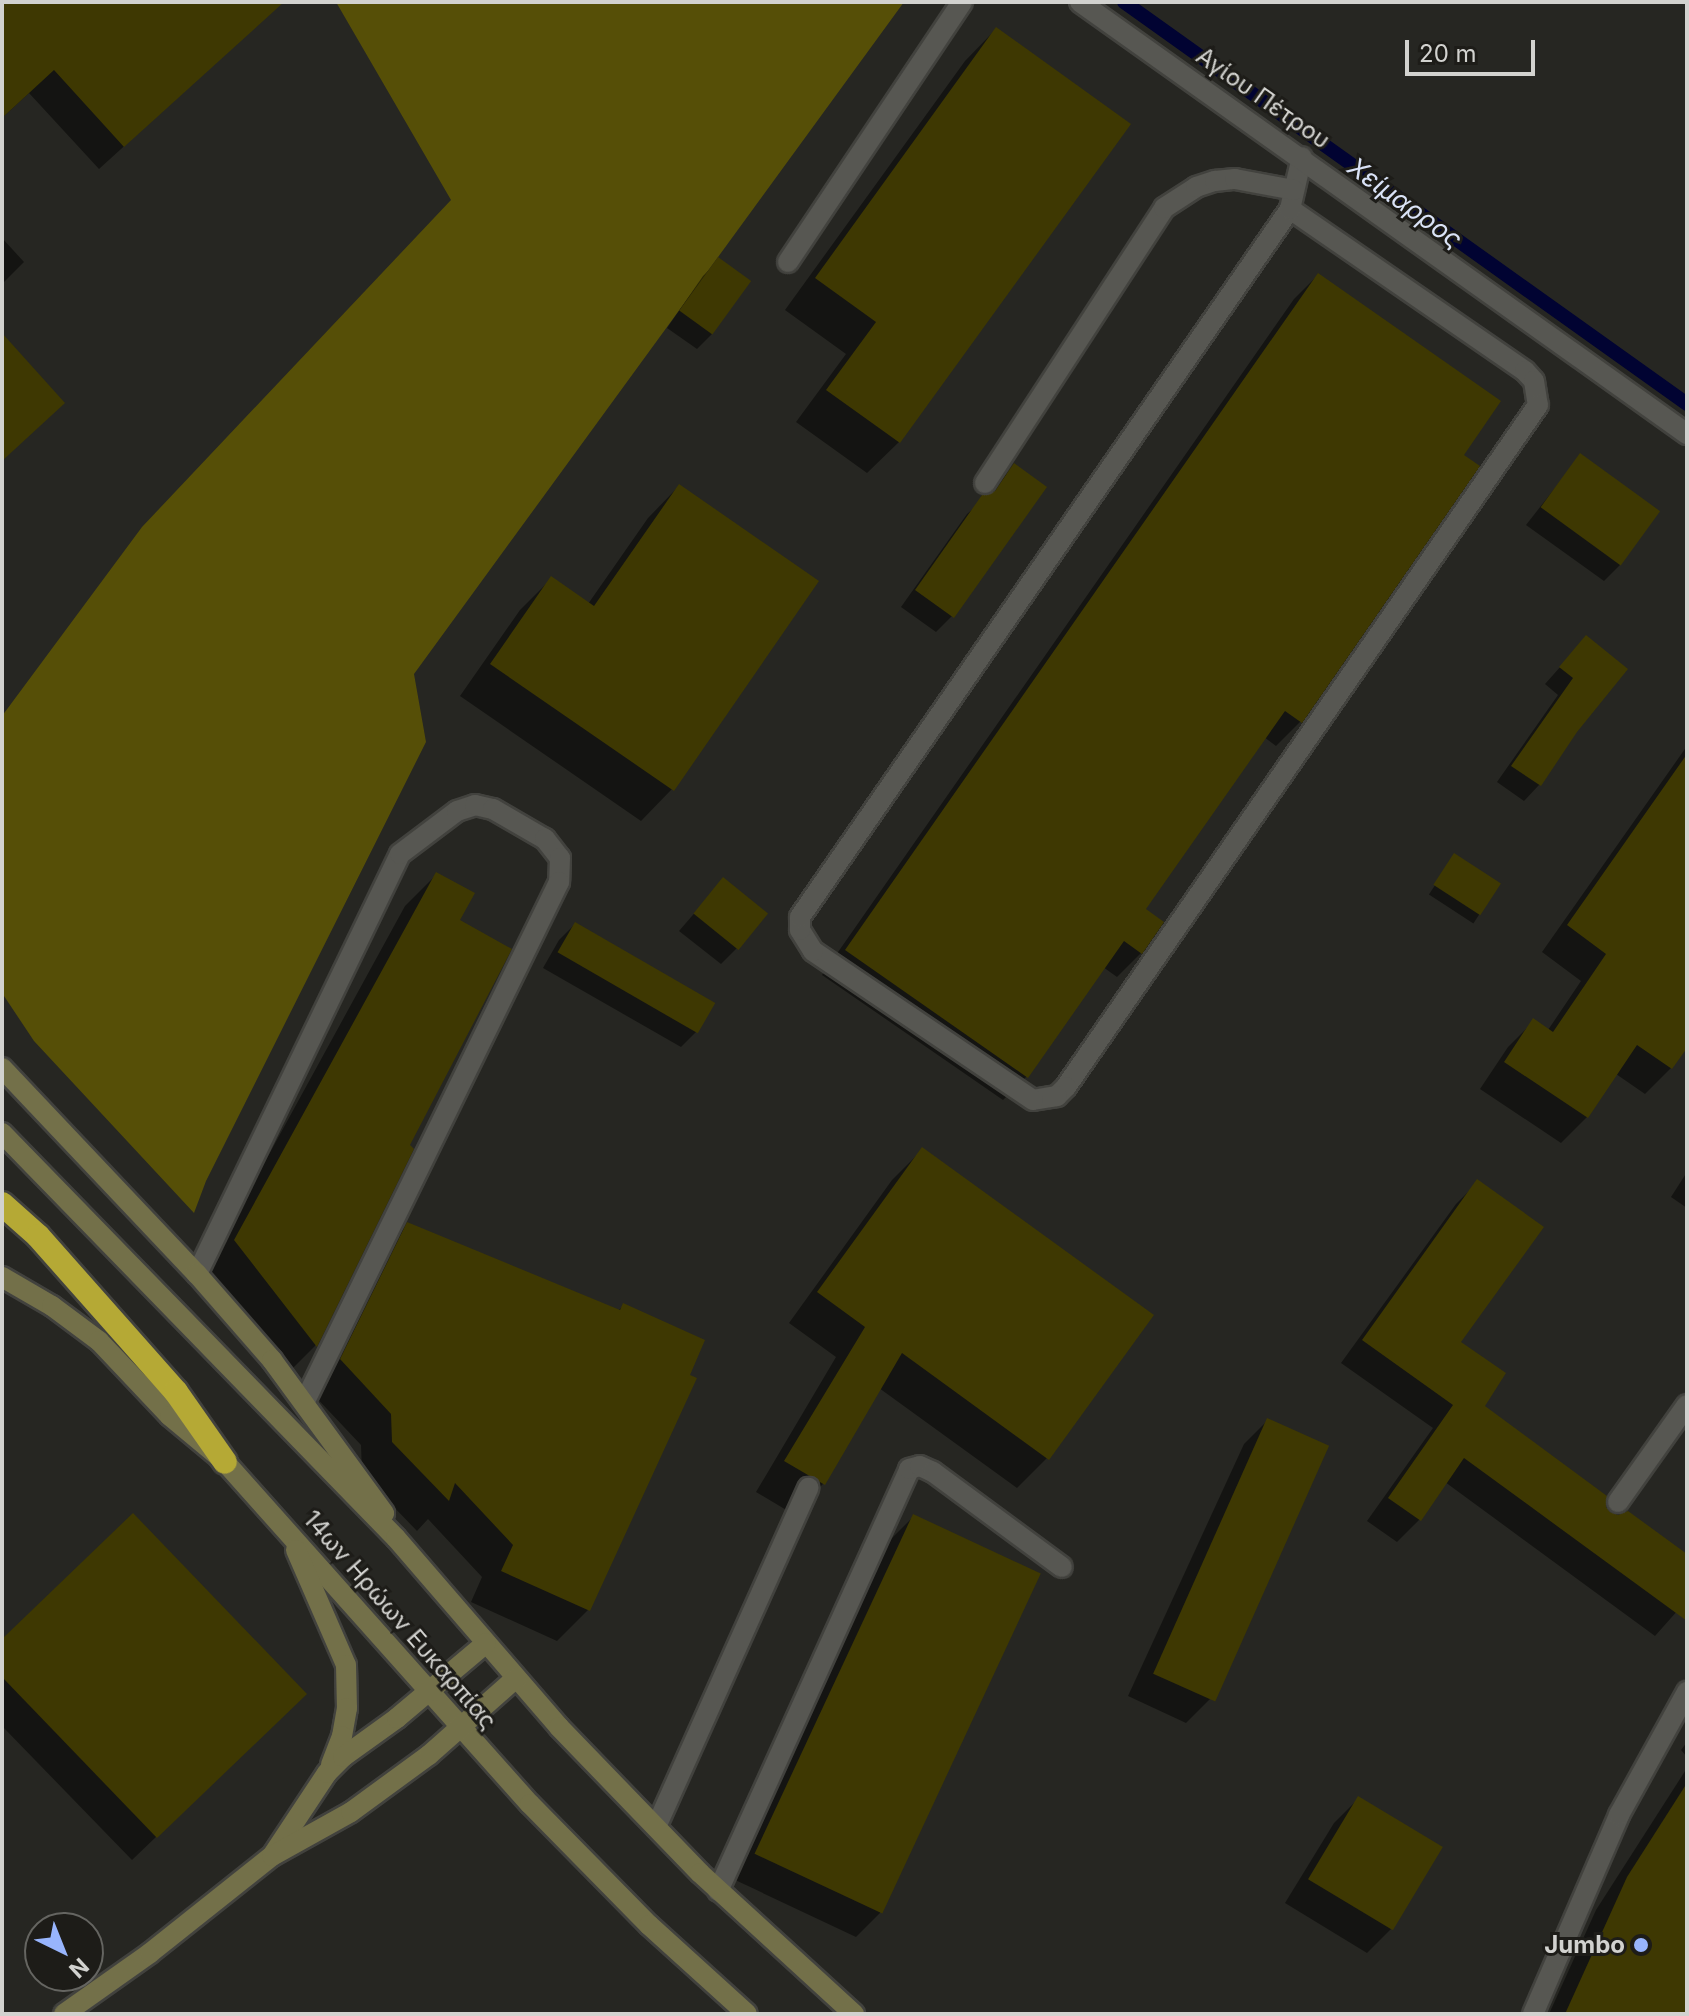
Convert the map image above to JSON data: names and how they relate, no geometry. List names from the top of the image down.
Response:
{
  "streets": {
    "main road": ["14ων Ηρώων Ευκαρπίας"],
    "street": ["Αγίου Πέτρου"]
  },
  "water": ["Χείμαρρος"],
  "places": ["Jumbo"],
  "scale_bar": "20 m",
  "north": "bottom right"
}
